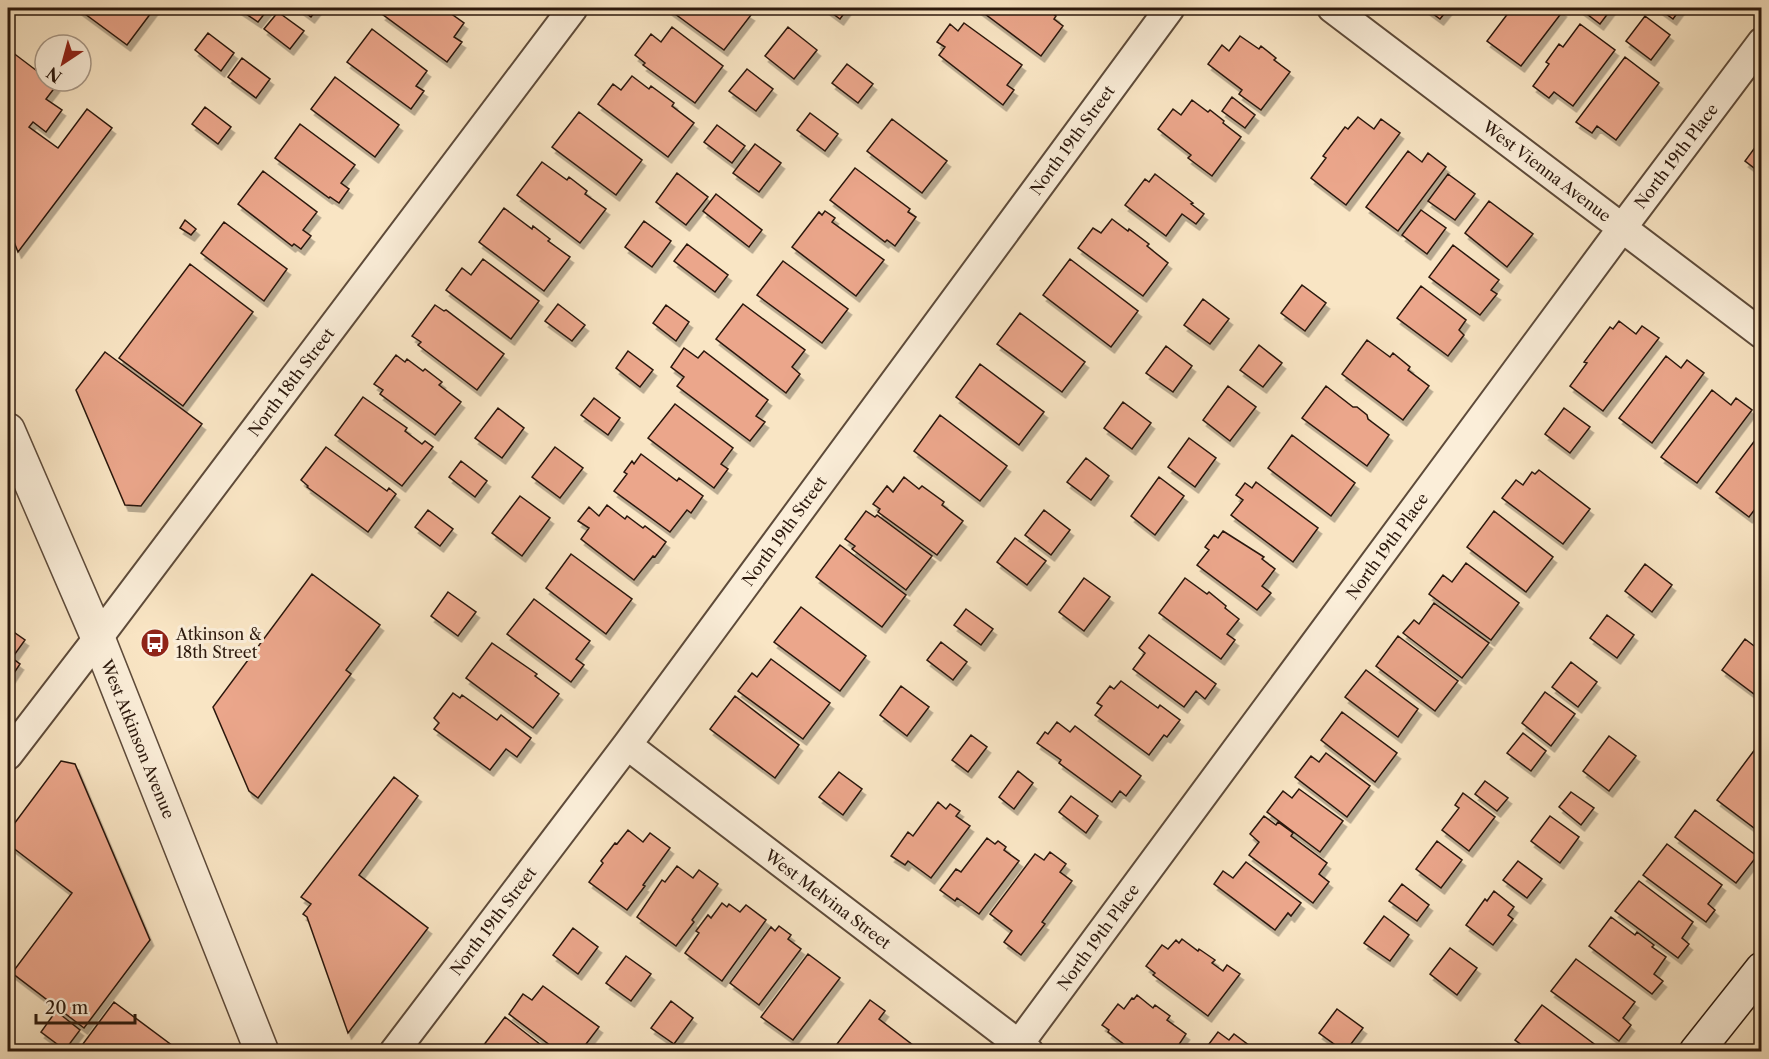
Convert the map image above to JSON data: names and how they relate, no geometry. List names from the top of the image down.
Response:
{
  "streets": {
    "street": [
      "North 19th Street",
      "North 19th Place",
      "West Vienna Avenue",
      "North 18th Street",
      "West Atkinson Avenue",
      "West Melvina Street"
    ]
  },
  "crossings": [
    ["North 19th Street", "West Melvina Street"],
    ["North 19th Place", "West Vienna Avenue"],
    ["North 19th Place", "West Melvina Street"],
    ["North 18th Street", "West Atkinson Avenue"]
  ],
  "places": {
    "bus stop": ["Atkinson & 18th Street"]
  },
  "scale_bar": "20 m",
  "north": "bottom left"
}
